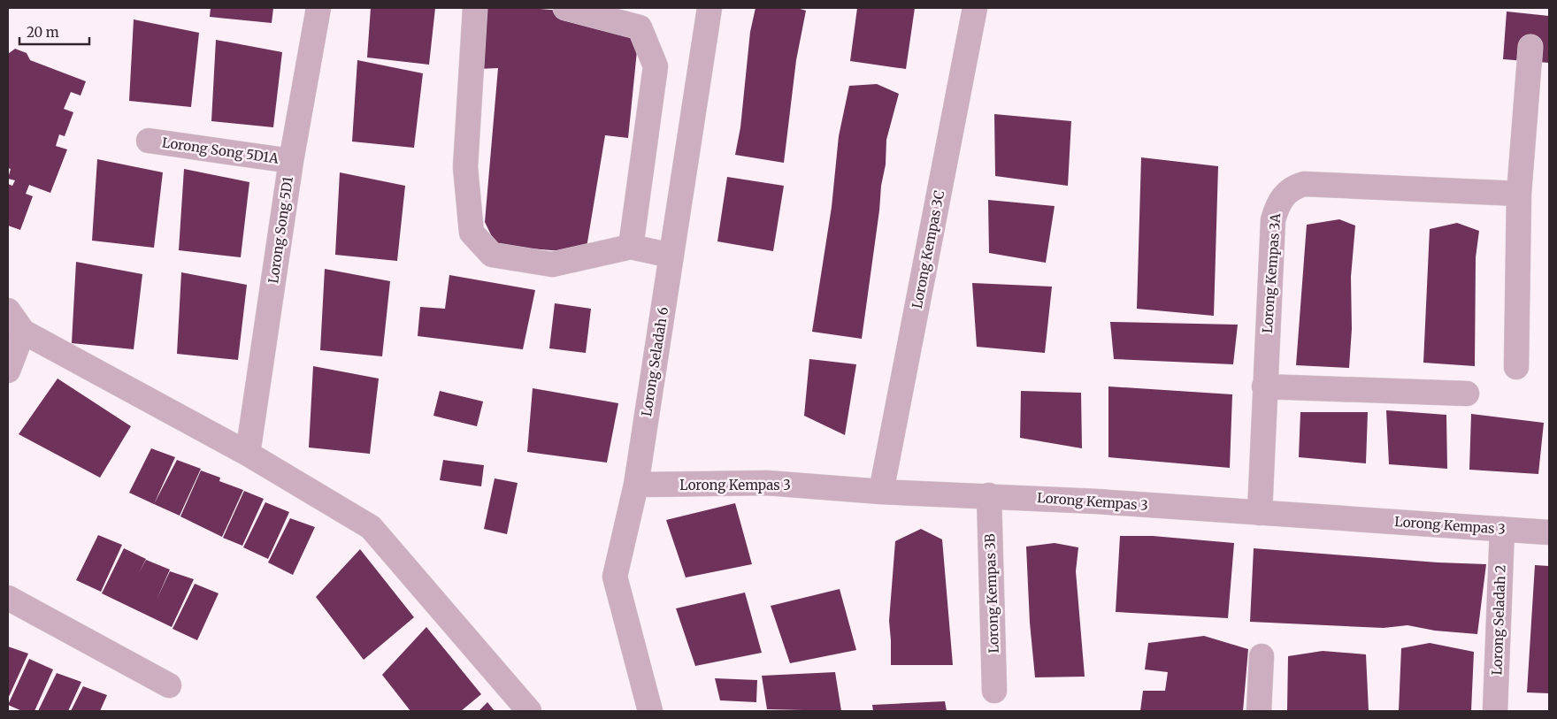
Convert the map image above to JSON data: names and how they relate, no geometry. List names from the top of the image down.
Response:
{
  "streets": {
    "street": [
      "Lorong Song 5D1A",
      "Lorong Song 5D1",
      "Lorong Kempas 3C",
      "Lorong Kempas 3A",
      "Lorong Seladah 6",
      "Lorong Kempas 3",
      "Lorong Kempas 3B",
      "Lorong Seladah 2"
    ]
  },
  "crossings": [
    ["Lorong Song 5D1A", "Lorong Song 5D1"],
    ["Lorong Kempas 3C", "Lorong Kempas 3"],
    ["Lorong Kempas 3A", "Lorong Kempas 3"],
    ["Lorong Seladah 6", "Lorong Kempas 3"],
    ["Lorong Kempas 3", "Lorong Kempas 3B"],
    ["Lorong Kempas 3", "Lorong Seladah 2"]
  ],
  "scale_bar": "20 m"
}
